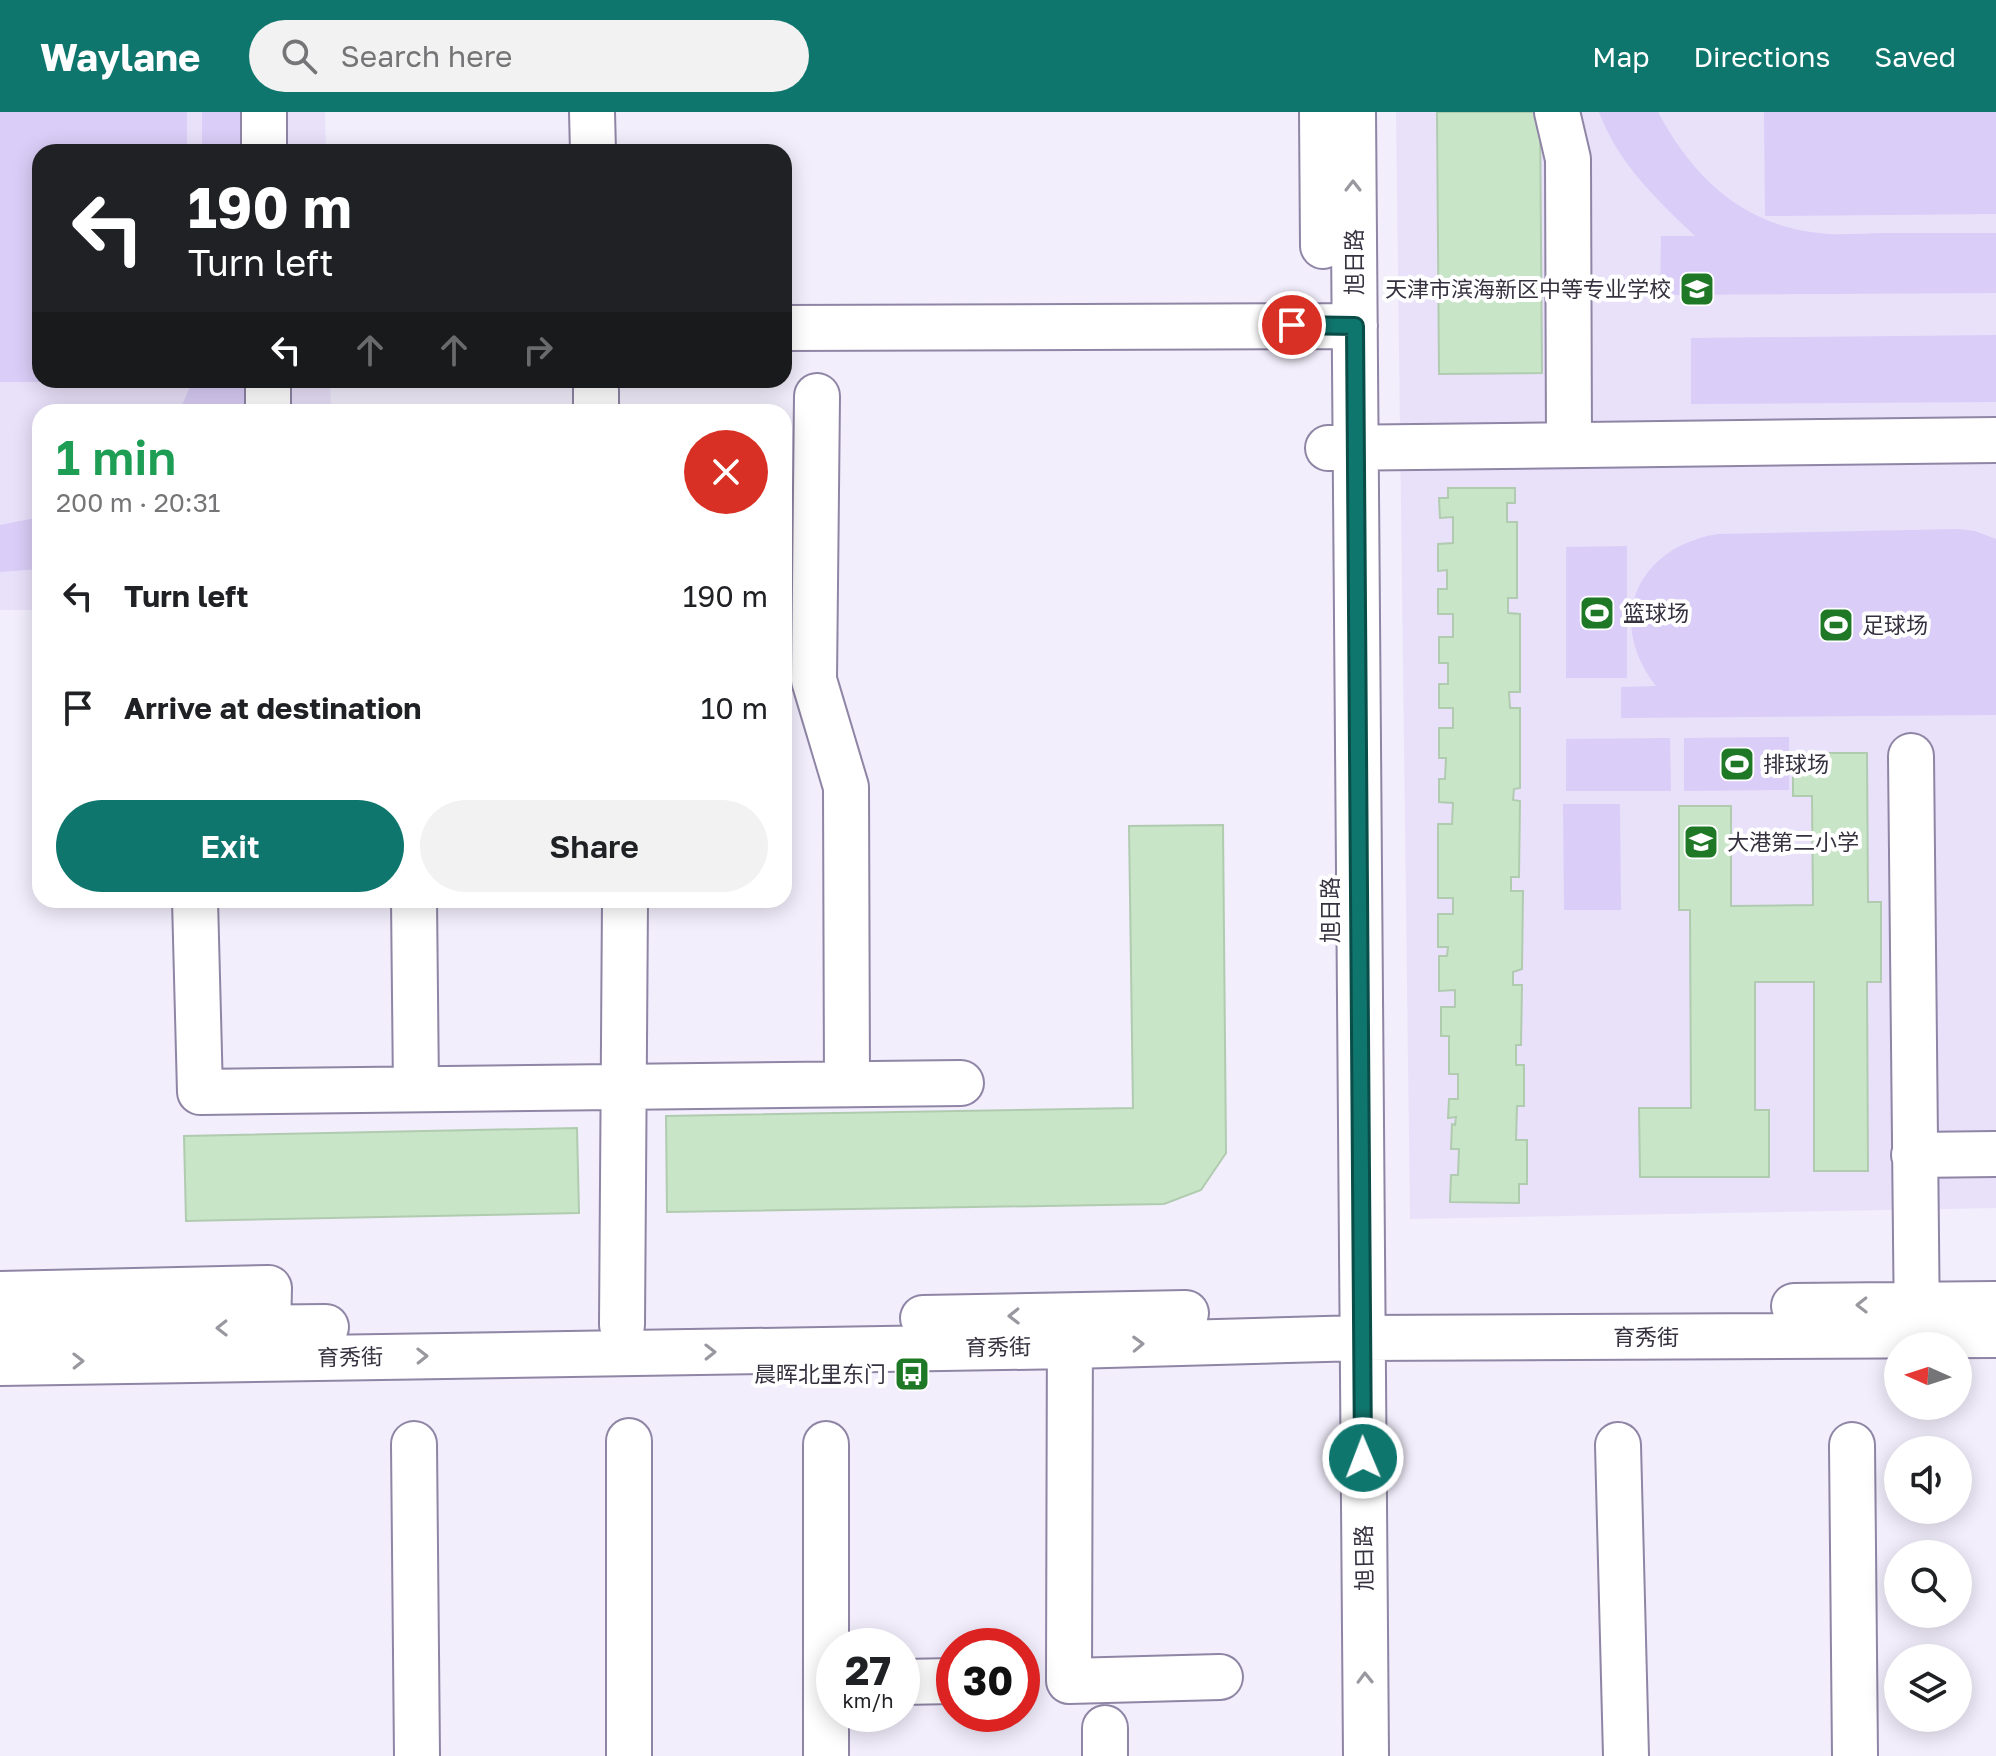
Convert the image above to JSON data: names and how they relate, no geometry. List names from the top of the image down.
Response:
{
  "streets": {
    "street": ["旭日路", "育秀街"]
  },
  "crossings": [
    ["旭日路", "育秀街"]
  ],
  "places": {
    "school or university": ["天津市滨海新区中等专业学校", "大港第二小学"],
    "sports": ["篮球场", "足球场", "排球场"],
    "bus stop": ["晨晖北里东门"]
  },
  "north": "left",
  "page": {
    "header": "Waylane",
    "search": "Search here",
    "nav": ["Map", "Directions", "Saved"],
    "turn": ["190 m", "Turn left"],
    "heading": ["1 min", "200 m · 20:31"],
    "list": [
      {
        "name": "Turn left",
        "value": "190 m"
      },
      {
        "name": "Arrive at destination",
        "value": "10 m"
      }
    ],
    "buttons": ["Exit", "Share"],
    "speed": "27 km/h",
    "limit": "30"
  }
}
